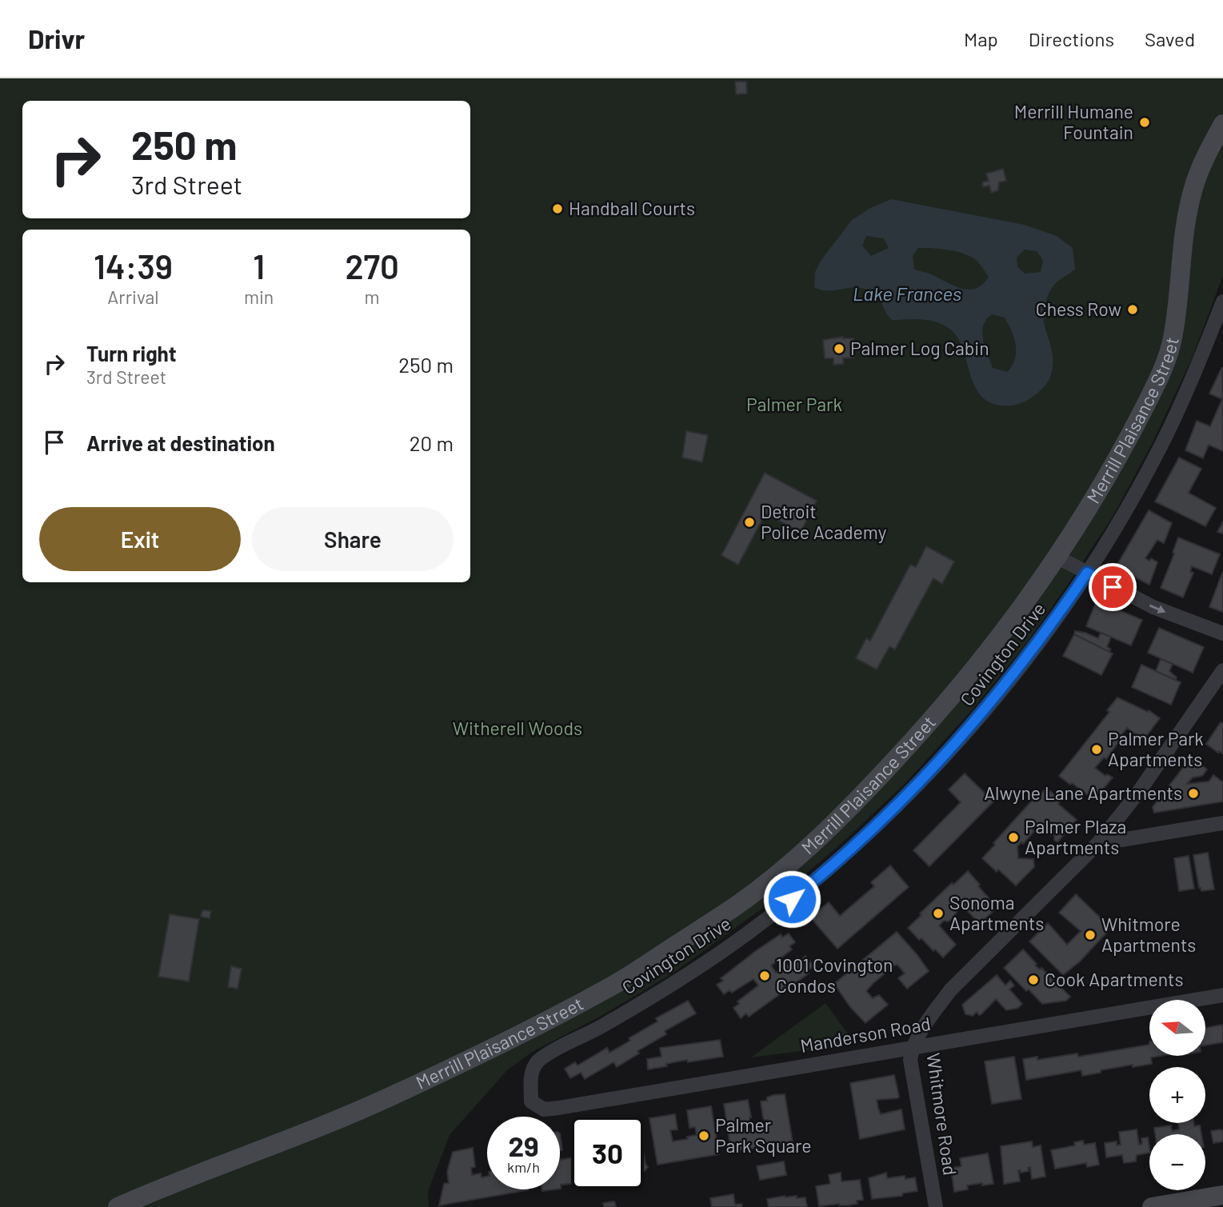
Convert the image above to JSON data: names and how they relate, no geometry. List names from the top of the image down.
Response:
{
  "streets": {
    "street": [
      "Merrill Plaisance Street",
      "Covington Drive",
      "Manderson Road",
      "Whitmore Road"
    ]
  },
  "crossings": [
    ["Covington Drive", "Manderson Road"],
    ["Manderson Road", "Whitmore Road"]
  ],
  "water": ["Lake Frances"],
  "parks": ["Palmer Park", "Witherell Woods"],
  "places": [
    "Merrill Humane Fountain",
    "Handball Courts",
    "Chess Row",
    "Palmer Log Cabin",
    "Detroit Police Academy",
    "Palmer Park Apartments",
    "Alwyne Lane Apartments",
    "Palmer Plaza Apartments",
    "Sonoma Apartments",
    "Whitmore Apartments",
    "1001 Covington Condos",
    "Cook Apartments",
    "Palmer Park Square"
  ],
  "north": "left",
  "page": {
    "header": "Drivr",
    "nav": ["Map", "Directions", "Saved"],
    "turn": ["250 m", "3rd Street"],
    "eta": [
      "14:39",
      "Arrival",
      "1",
      "min",
      "270",
      "m"
    ],
    "list": [
      {
        "name": "Turn right",
        "note": "3rd Street",
        "value": "250 m"
      },
      {
        "name": "Arrive at destination",
        "value": "20 m"
      }
    ],
    "buttons": ["Exit", "Share"],
    "map_buttons": ["+", "−"],
    "speed": "29 km/h",
    "limit": "30"
  }
}
